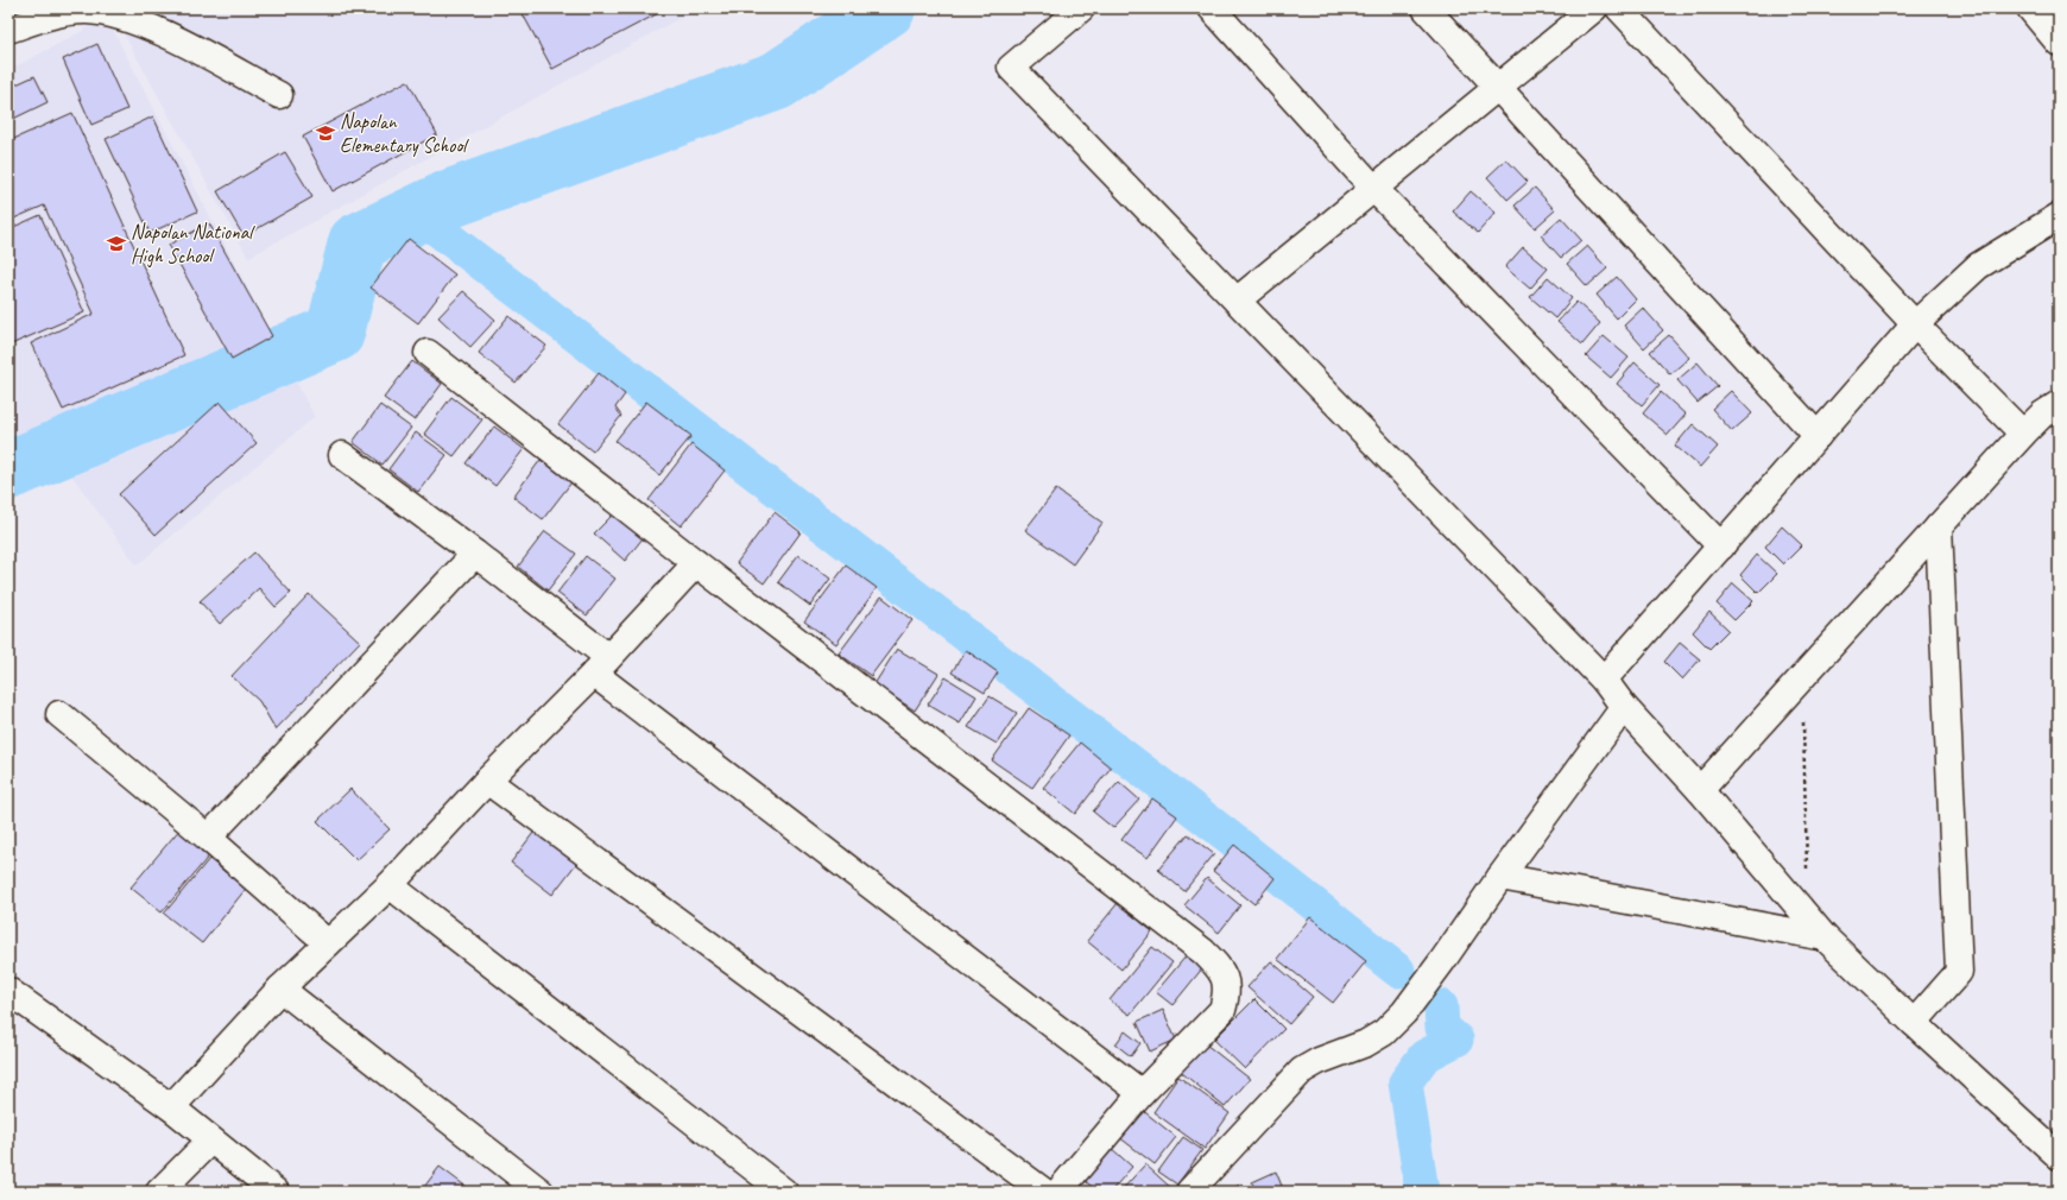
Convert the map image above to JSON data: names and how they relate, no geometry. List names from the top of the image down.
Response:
{
  "places": {
    "school or university": ["Napolan Elementary School", "Napolan National High School"]
  }
}
